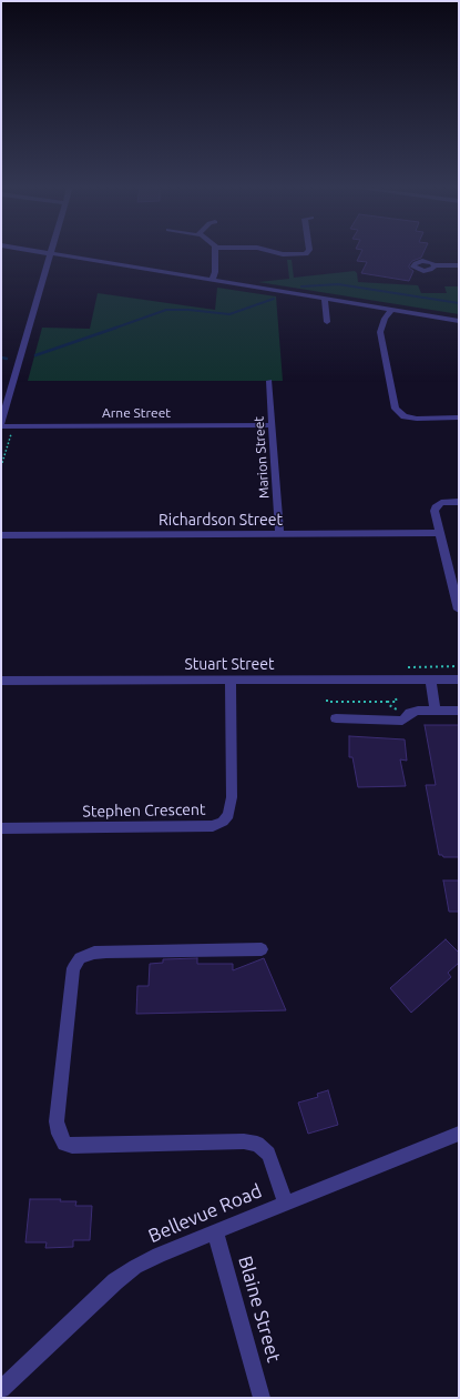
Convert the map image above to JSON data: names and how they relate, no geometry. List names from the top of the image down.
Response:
{
  "streets": {
    "street": [
      "Arne Street",
      "Marion Street",
      "Richardson Street",
      "Stuart Street",
      "Stephen Crescent",
      "Bellevue Road",
      "Blaine Street"
    ]
  },
  "crossings": [
    ["Arne Street", "Marion Street"],
    ["Marion Street", "Richardson Street"],
    ["Stuart Street", "Stephen Crescent"],
    ["Bellevue Road", "Blaine Street"]
  ]
}
